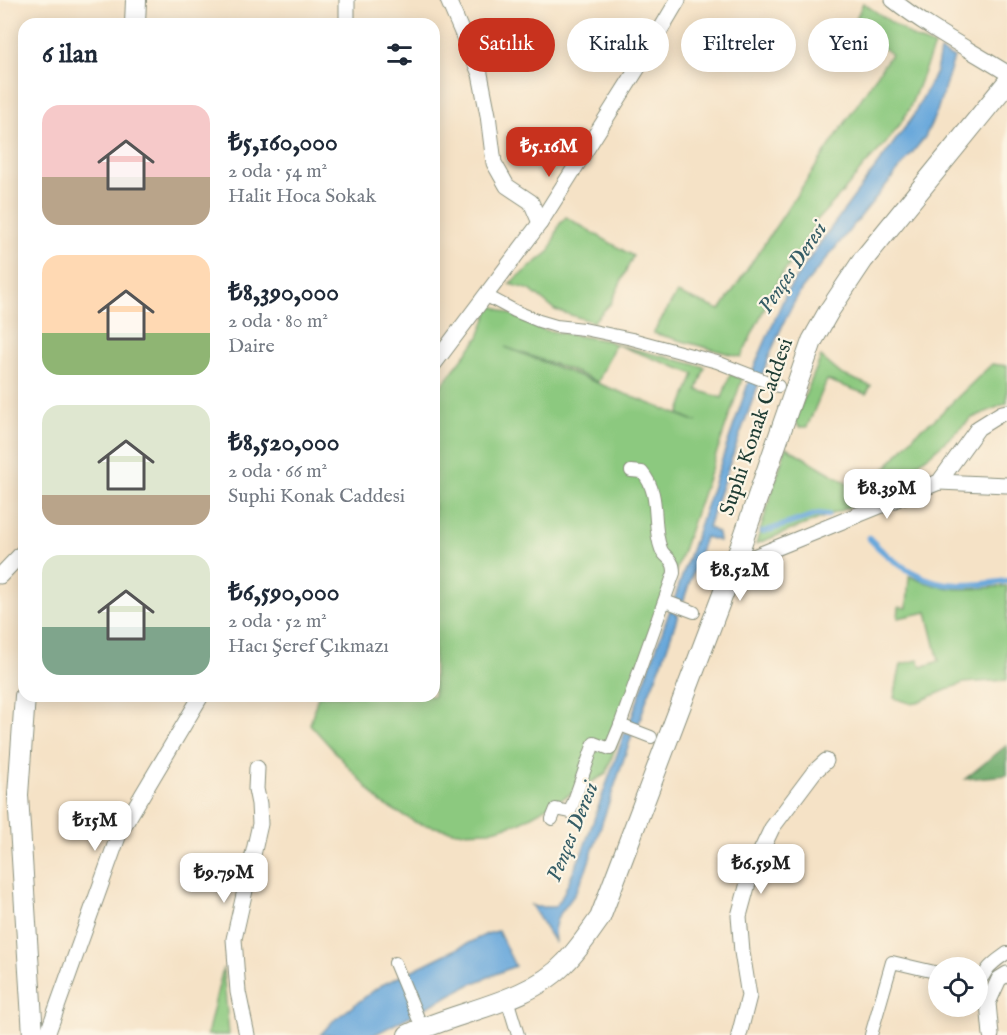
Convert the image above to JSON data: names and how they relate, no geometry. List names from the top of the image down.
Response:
{
  "streets": {
    "street": ["Suphi Konak Caddesi"]
  },
  "water": ["Pençes Deresi"],
  "page": {
    "chip": [
      "Satılık",
      "Kiralık",
      "Filtreler",
      "Yeni"
    ],
    "heading": "6 ilan",
    "list": [
      {
        "name": "₺5,160,000",
        "note": "2 oda · 54 m² · Halit Hoca Sokak"
      },
      {
        "name": "₺8,390,000",
        "note": "2 oda · 80 m² · Daire"
      },
      {
        "name": "₺8,520,000",
        "note": "2 oda · 66 m² · Suphi Konak Caddesi"
      },
      {
        "name": "₺6,590,000",
        "note": "2 oda · 52 m² · Hacı Şeref Çıkmazı"
      }
    ],
    "price": [
      "₺5.16M",
      "₺8.39M",
      "₺8.52M",
      "₺15M",
      "₺6.59M",
      "₺9.79M"
    ]
  }
}
